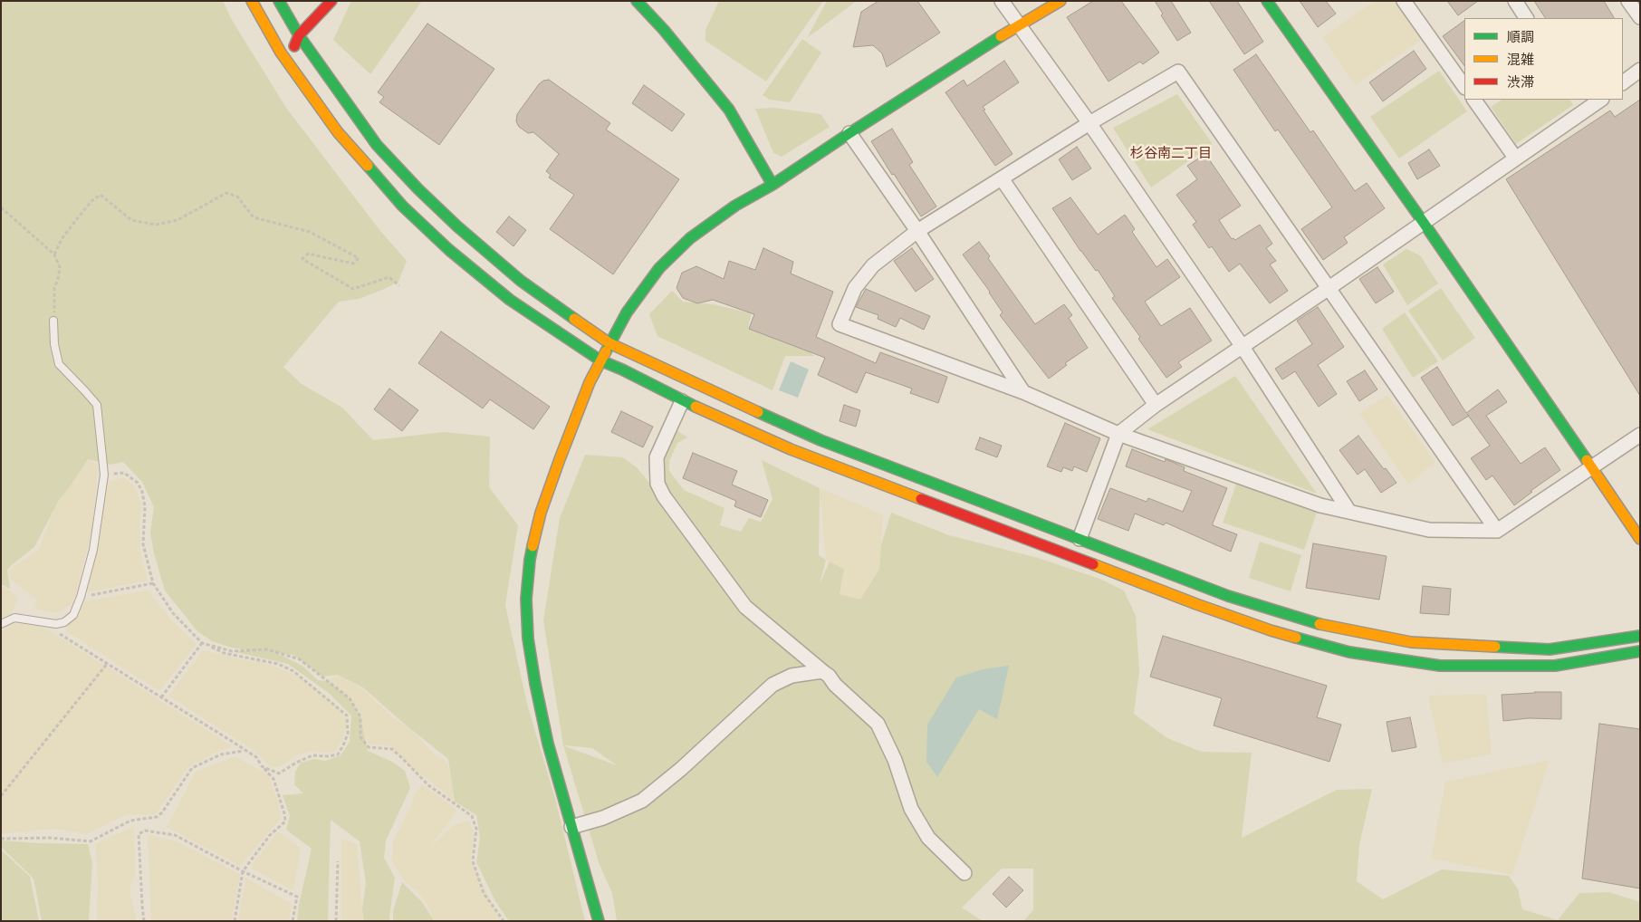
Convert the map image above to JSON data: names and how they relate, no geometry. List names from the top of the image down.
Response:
{
  "districts": ["杉谷南二丁目"],
  "legend": ["順調", "混雑", "渋滞"]
}
